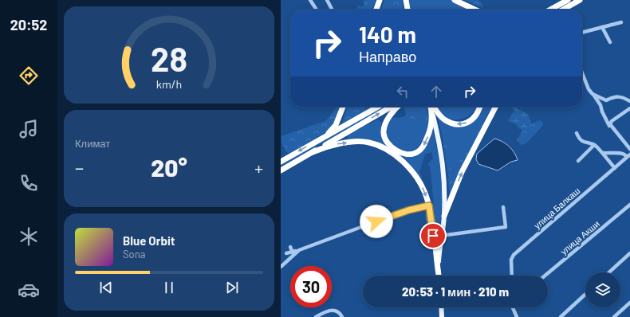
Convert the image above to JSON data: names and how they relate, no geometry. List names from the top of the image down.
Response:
{
  "streets": {
    "street": ["улица Балкаш", "улица Акши"]
  },
  "page": {
    "tabs": "20:52",
    "turn": ["140 m", "Направо"],
    "tile": "Климат",
    "heat": ["−", "20°", "+"],
    "song": ["Blue Orbit", "Sona"],
    "limit": "30",
    "trip": "20:53 · 1 мин · 210 m",
    "gauge": ["28", "km/h"]
  }
}
